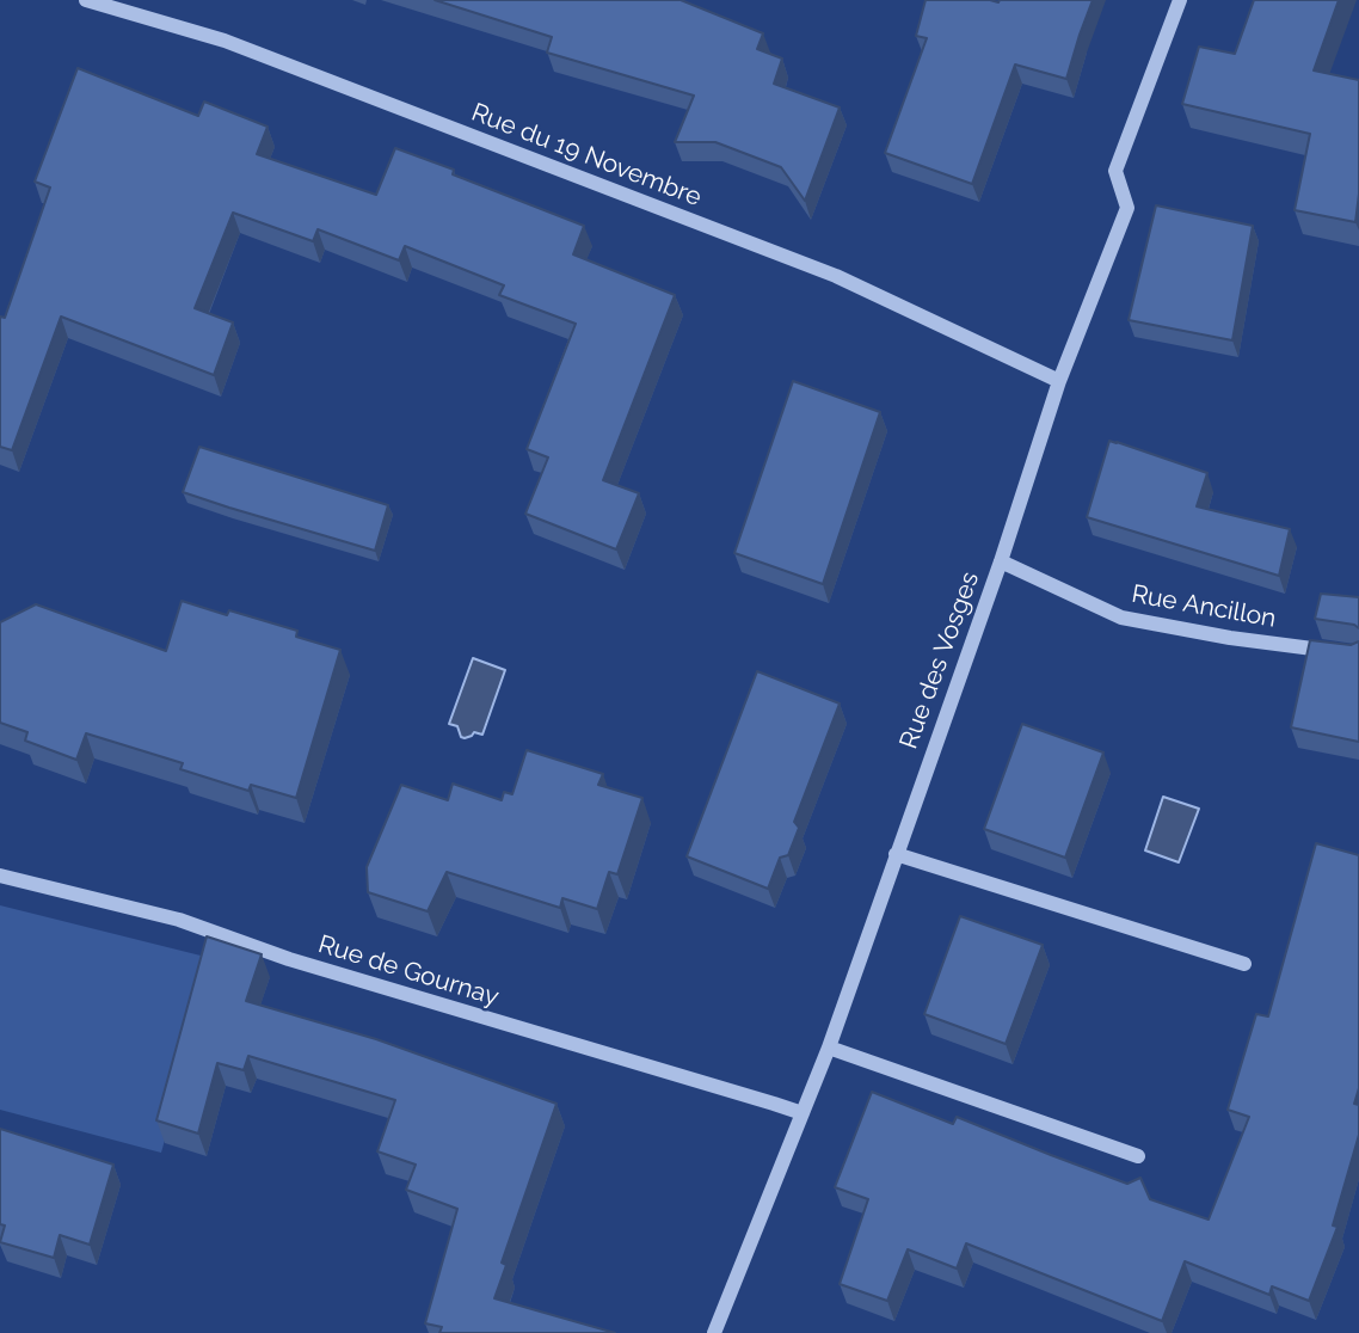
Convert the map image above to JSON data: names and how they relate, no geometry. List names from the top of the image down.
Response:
{
  "streets": {
    "street": [
      "Rue du 19 Novembre",
      "Rue Ancillon",
      "Rue des Vosges",
      "Rue de Gournay"
    ]
  },
  "crossings": [
    ["Rue du 19 Novembre", "Rue des Vosges"],
    ["Rue Ancillon", "Rue des Vosges"],
    ["Rue des Vosges", "Rue de Gournay"]
  ]
}
